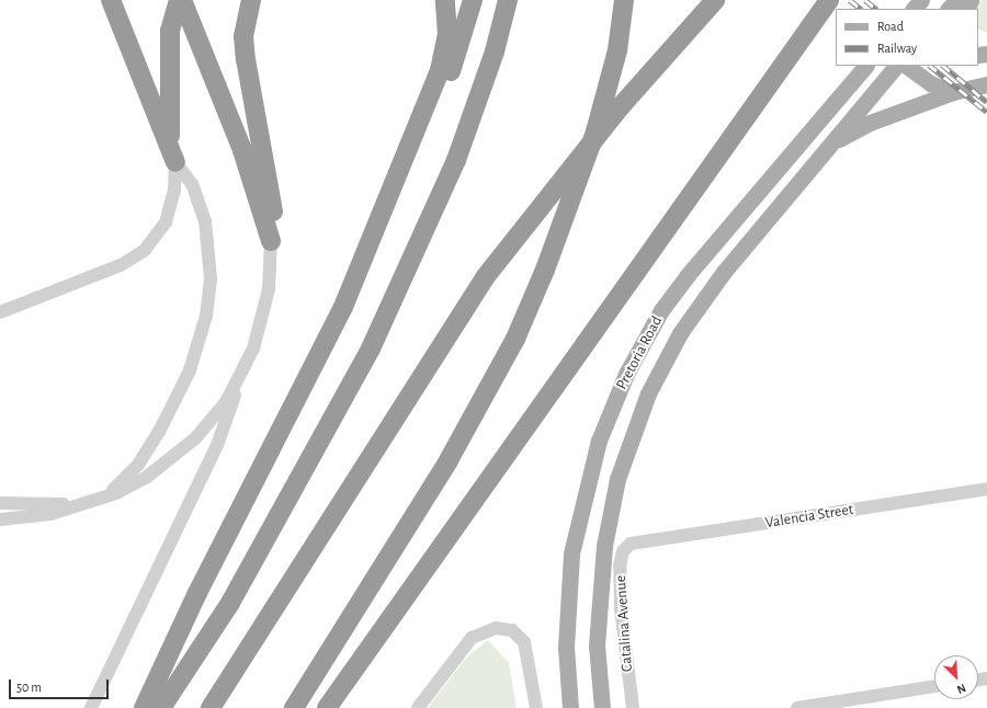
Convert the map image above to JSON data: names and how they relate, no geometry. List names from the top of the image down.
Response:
{
  "streets": {
    "main road": ["Pretoria Road"],
    "street": ["Valencia Street", "Catalina Avenue"]
  },
  "crossings": [
    ["Valencia Street", "Catalina Avenue"]
  ],
  "legend": ["Road", "Railway"],
  "scale_bar": "50 m",
  "north": "bottom right"
}
